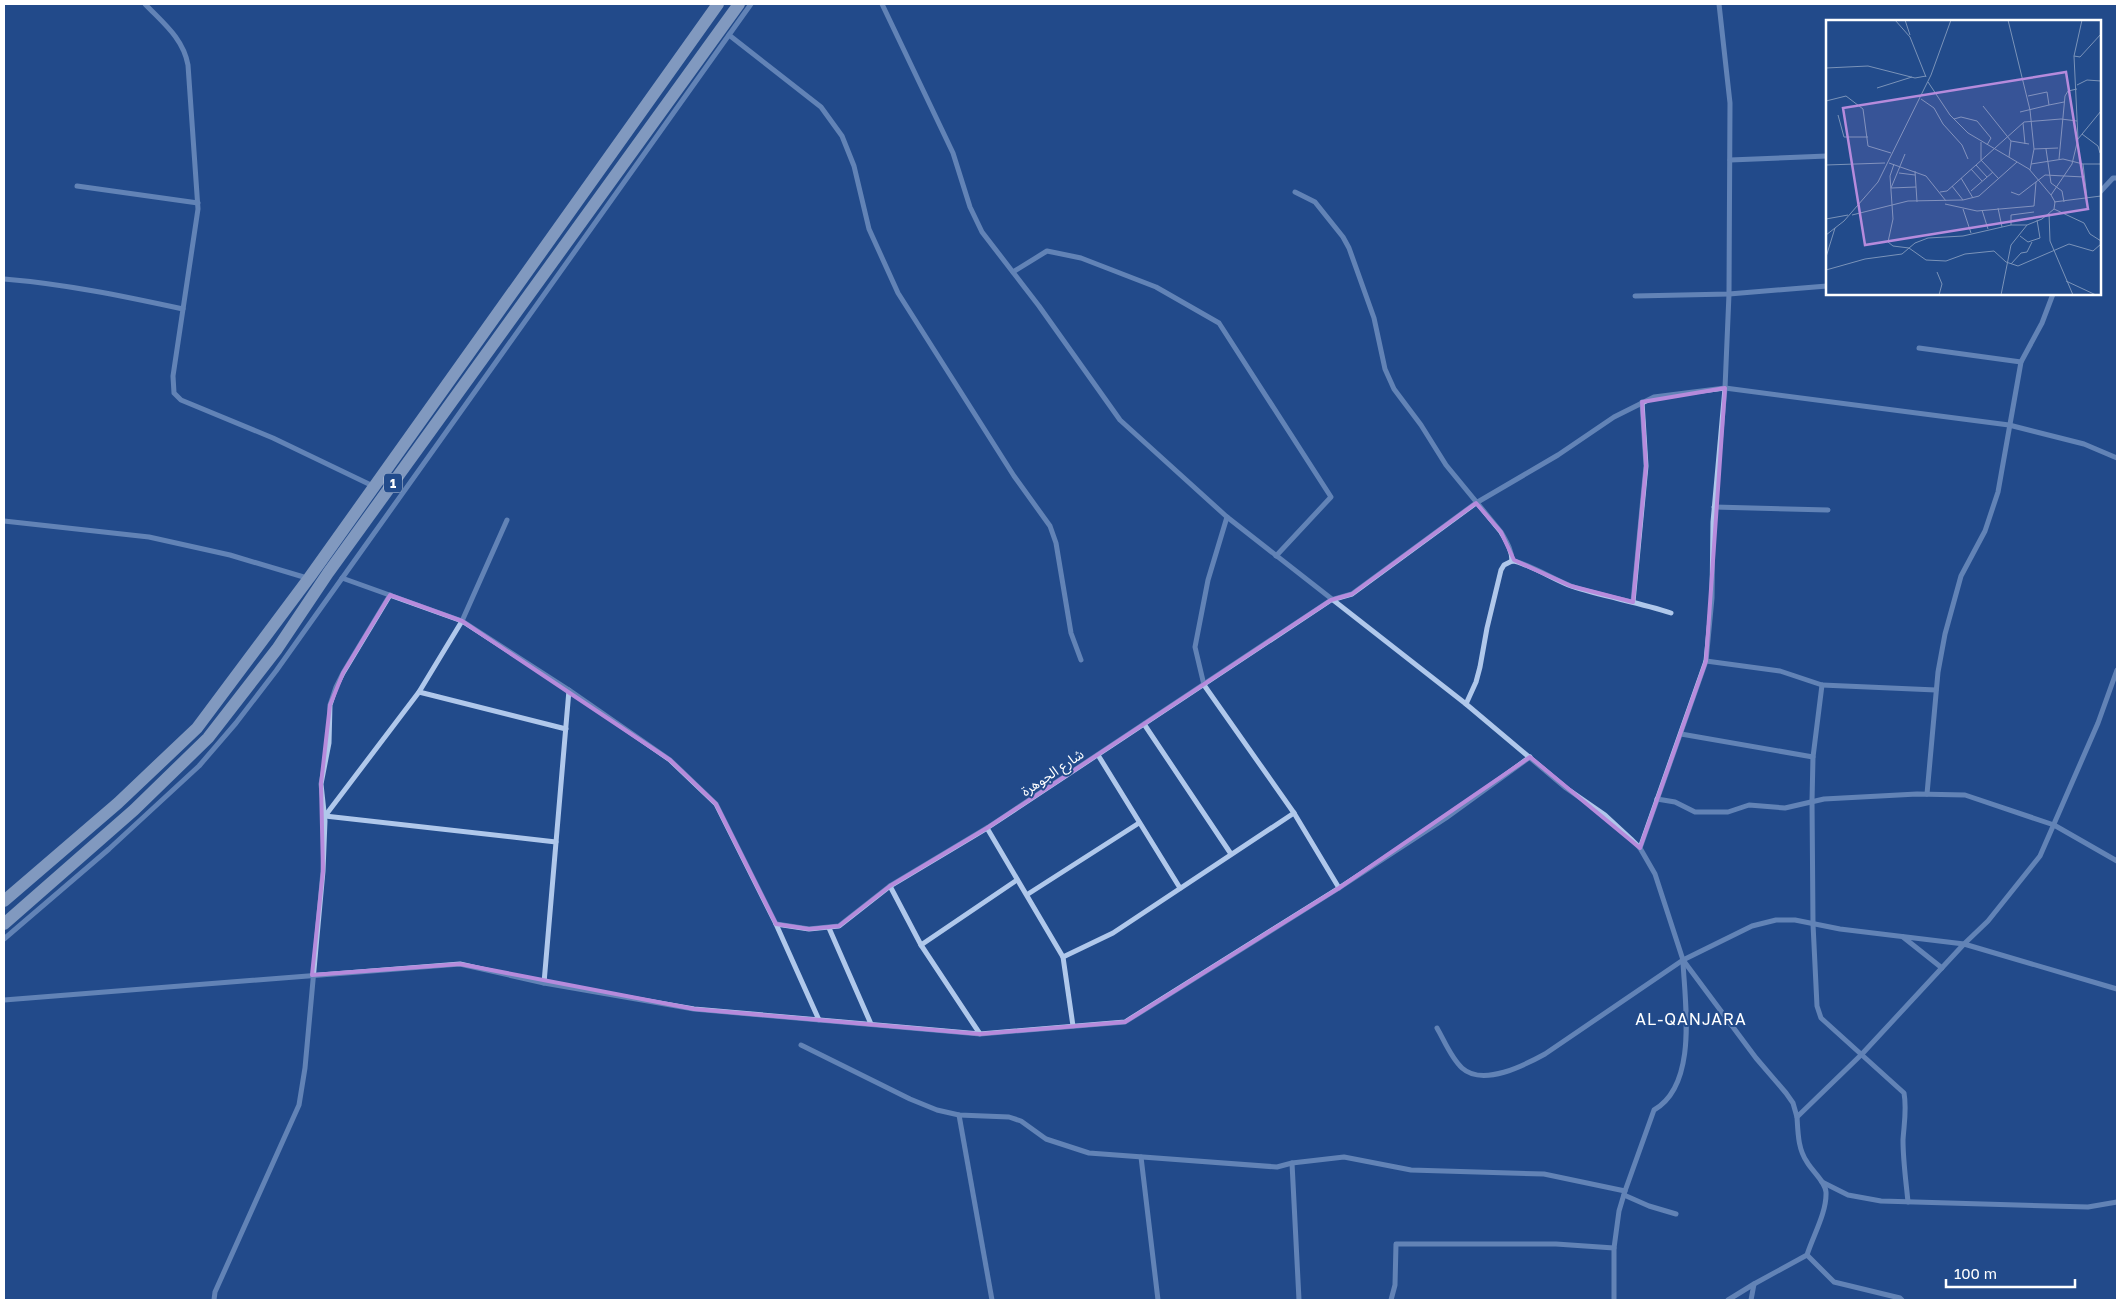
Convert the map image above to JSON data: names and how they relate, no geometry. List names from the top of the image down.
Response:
{
  "streets": {
    "main road": ["1"],
    "street": ["شارع الجوهرة"]
  },
  "districts": ["AL-QANJARA"],
  "scale_bar": "100 m"
}
